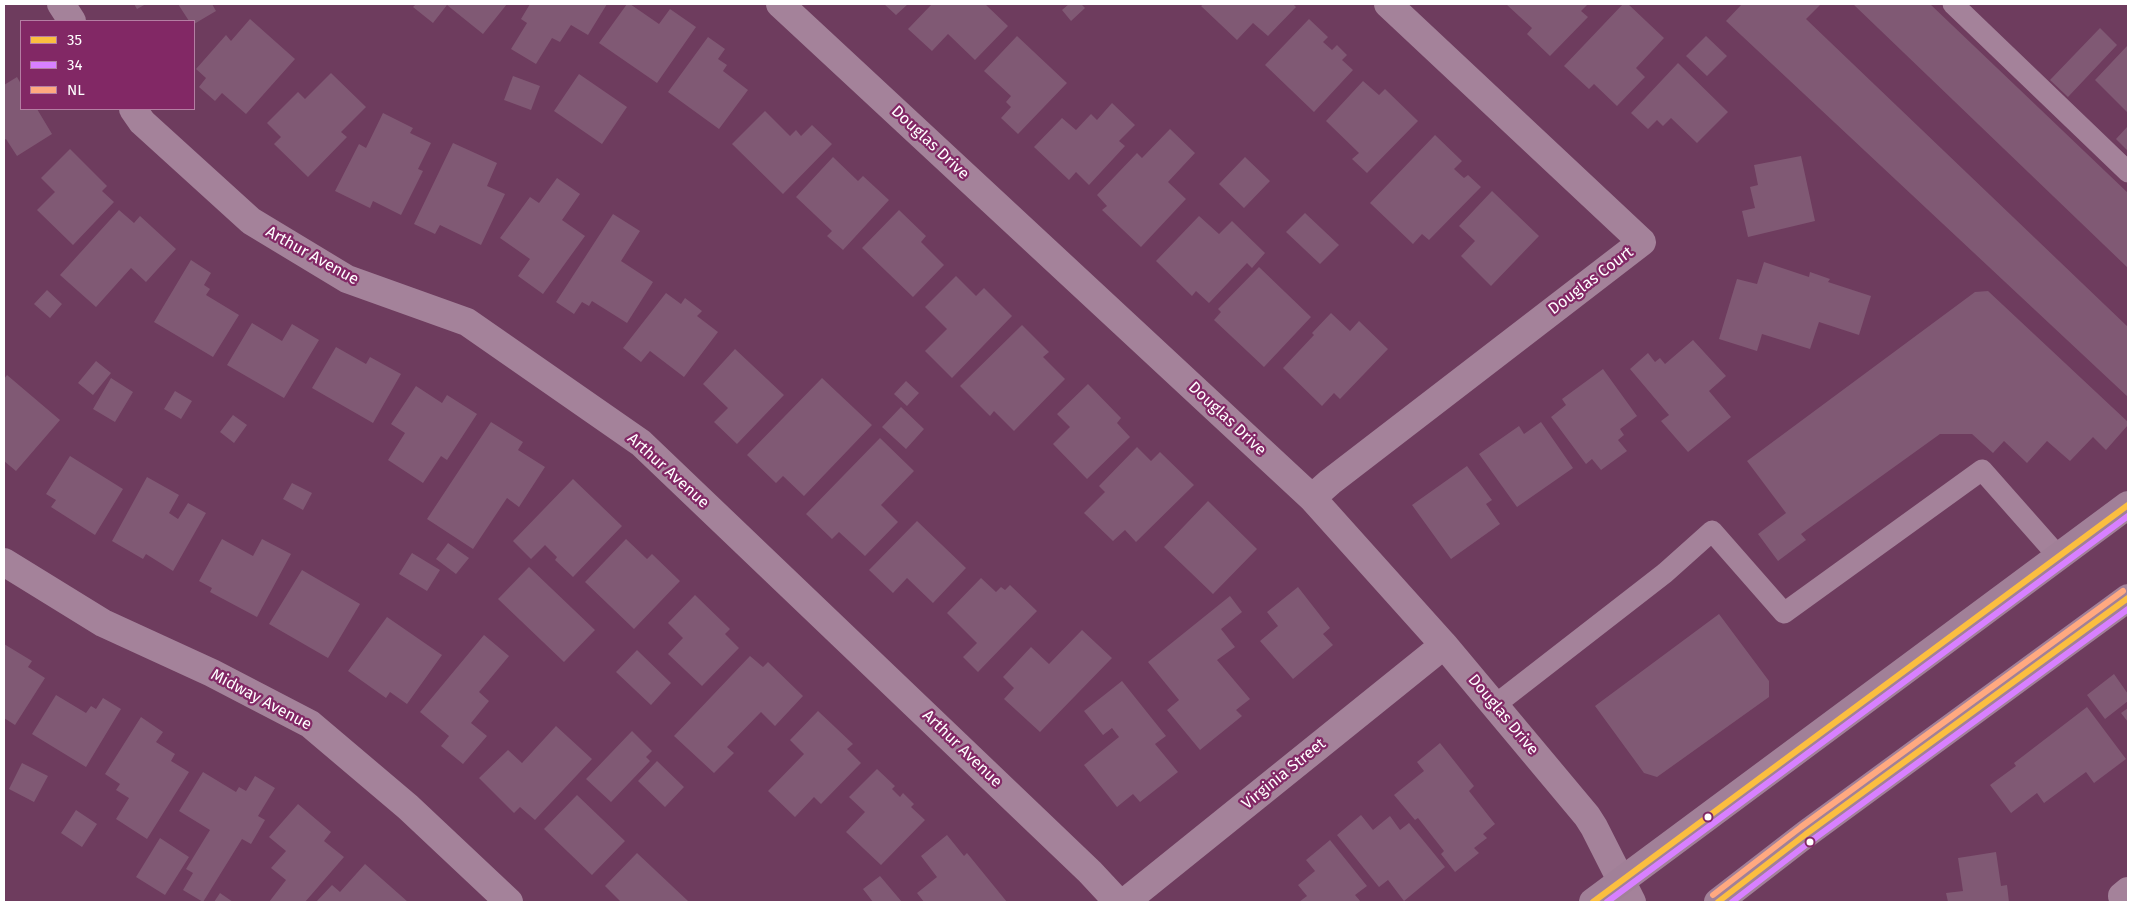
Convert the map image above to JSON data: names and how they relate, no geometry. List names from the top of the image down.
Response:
{
  "streets": {
    "street": [
      "Douglas Drive",
      "Arthur Avenue",
      "Douglas Court",
      "Midway Avenue",
      "Virginia Street"
    ]
  },
  "crossings": [
    ["Douglas Drive", "Douglas Court"],
    ["Douglas Drive", "Virginia Street"]
  ],
  "lines": ["transit line 35", "transit line 34", "transit line NL"],
  "legend": ["35", "34", "NL"]
}
